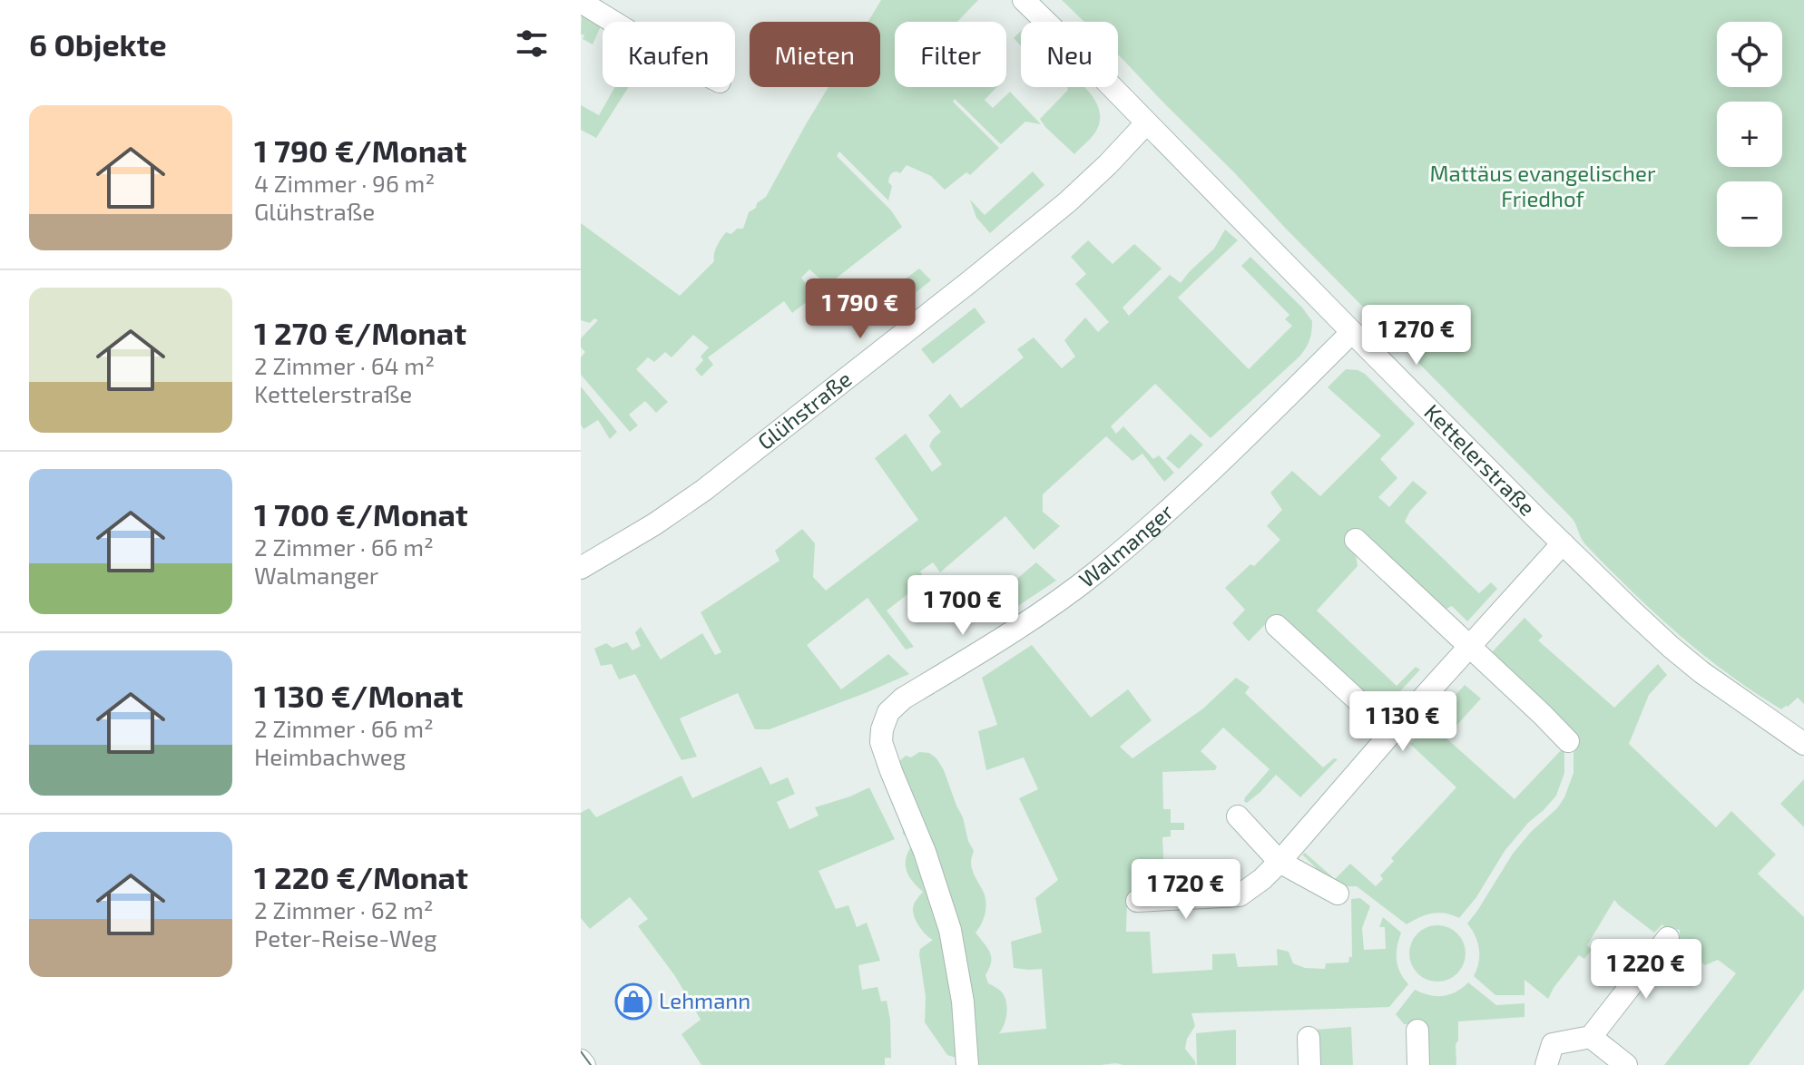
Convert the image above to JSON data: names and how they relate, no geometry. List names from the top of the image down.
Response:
{
  "streets": {
    "street": ["Glühstraße", "Kettelerstraße", "Walmanger"]
  },
  "crossings": [
    ["Glühstraße", "Kettelerstraße"],
    ["Kettelerstraße", "Walmanger"]
  ],
  "parks": ["Mattäus evangelischer Friedhof"],
  "places": {
    "shop": ["Lehmann"]
  },
  "page": {
    "heading": "6 Objekte",
    "map_buttons": ["+", "−"],
    "chip": [
      "Kaufen",
      "Mieten",
      "Filter",
      "Neu"
    ],
    "list": [
      {
        "name": "1 790 €/Monat",
        "note": "4 Zimmer · 96 m² · Glühstraße"
      },
      {
        "name": "1 270 €/Monat",
        "note": "2 Zimmer · 64 m² · Kettelerstraße"
      },
      {
        "name": "1 700 €/Monat",
        "note": "2 Zimmer · 66 m² · Walmanger"
      },
      {
        "name": "1 130 €/Monat",
        "note": "2 Zimmer · 66 m² · Heimbachweg"
      },
      {
        "name": "1 220 €/Monat",
        "note": "2 Zimmer · 62 m² · Peter-Reise-Weg"
      }
    ],
    "price": [
      "1 790 €",
      "1 270 €",
      "1 700 €",
      "1 130 €",
      "1 720 €",
      "1 220 €"
    ]
  }
}
